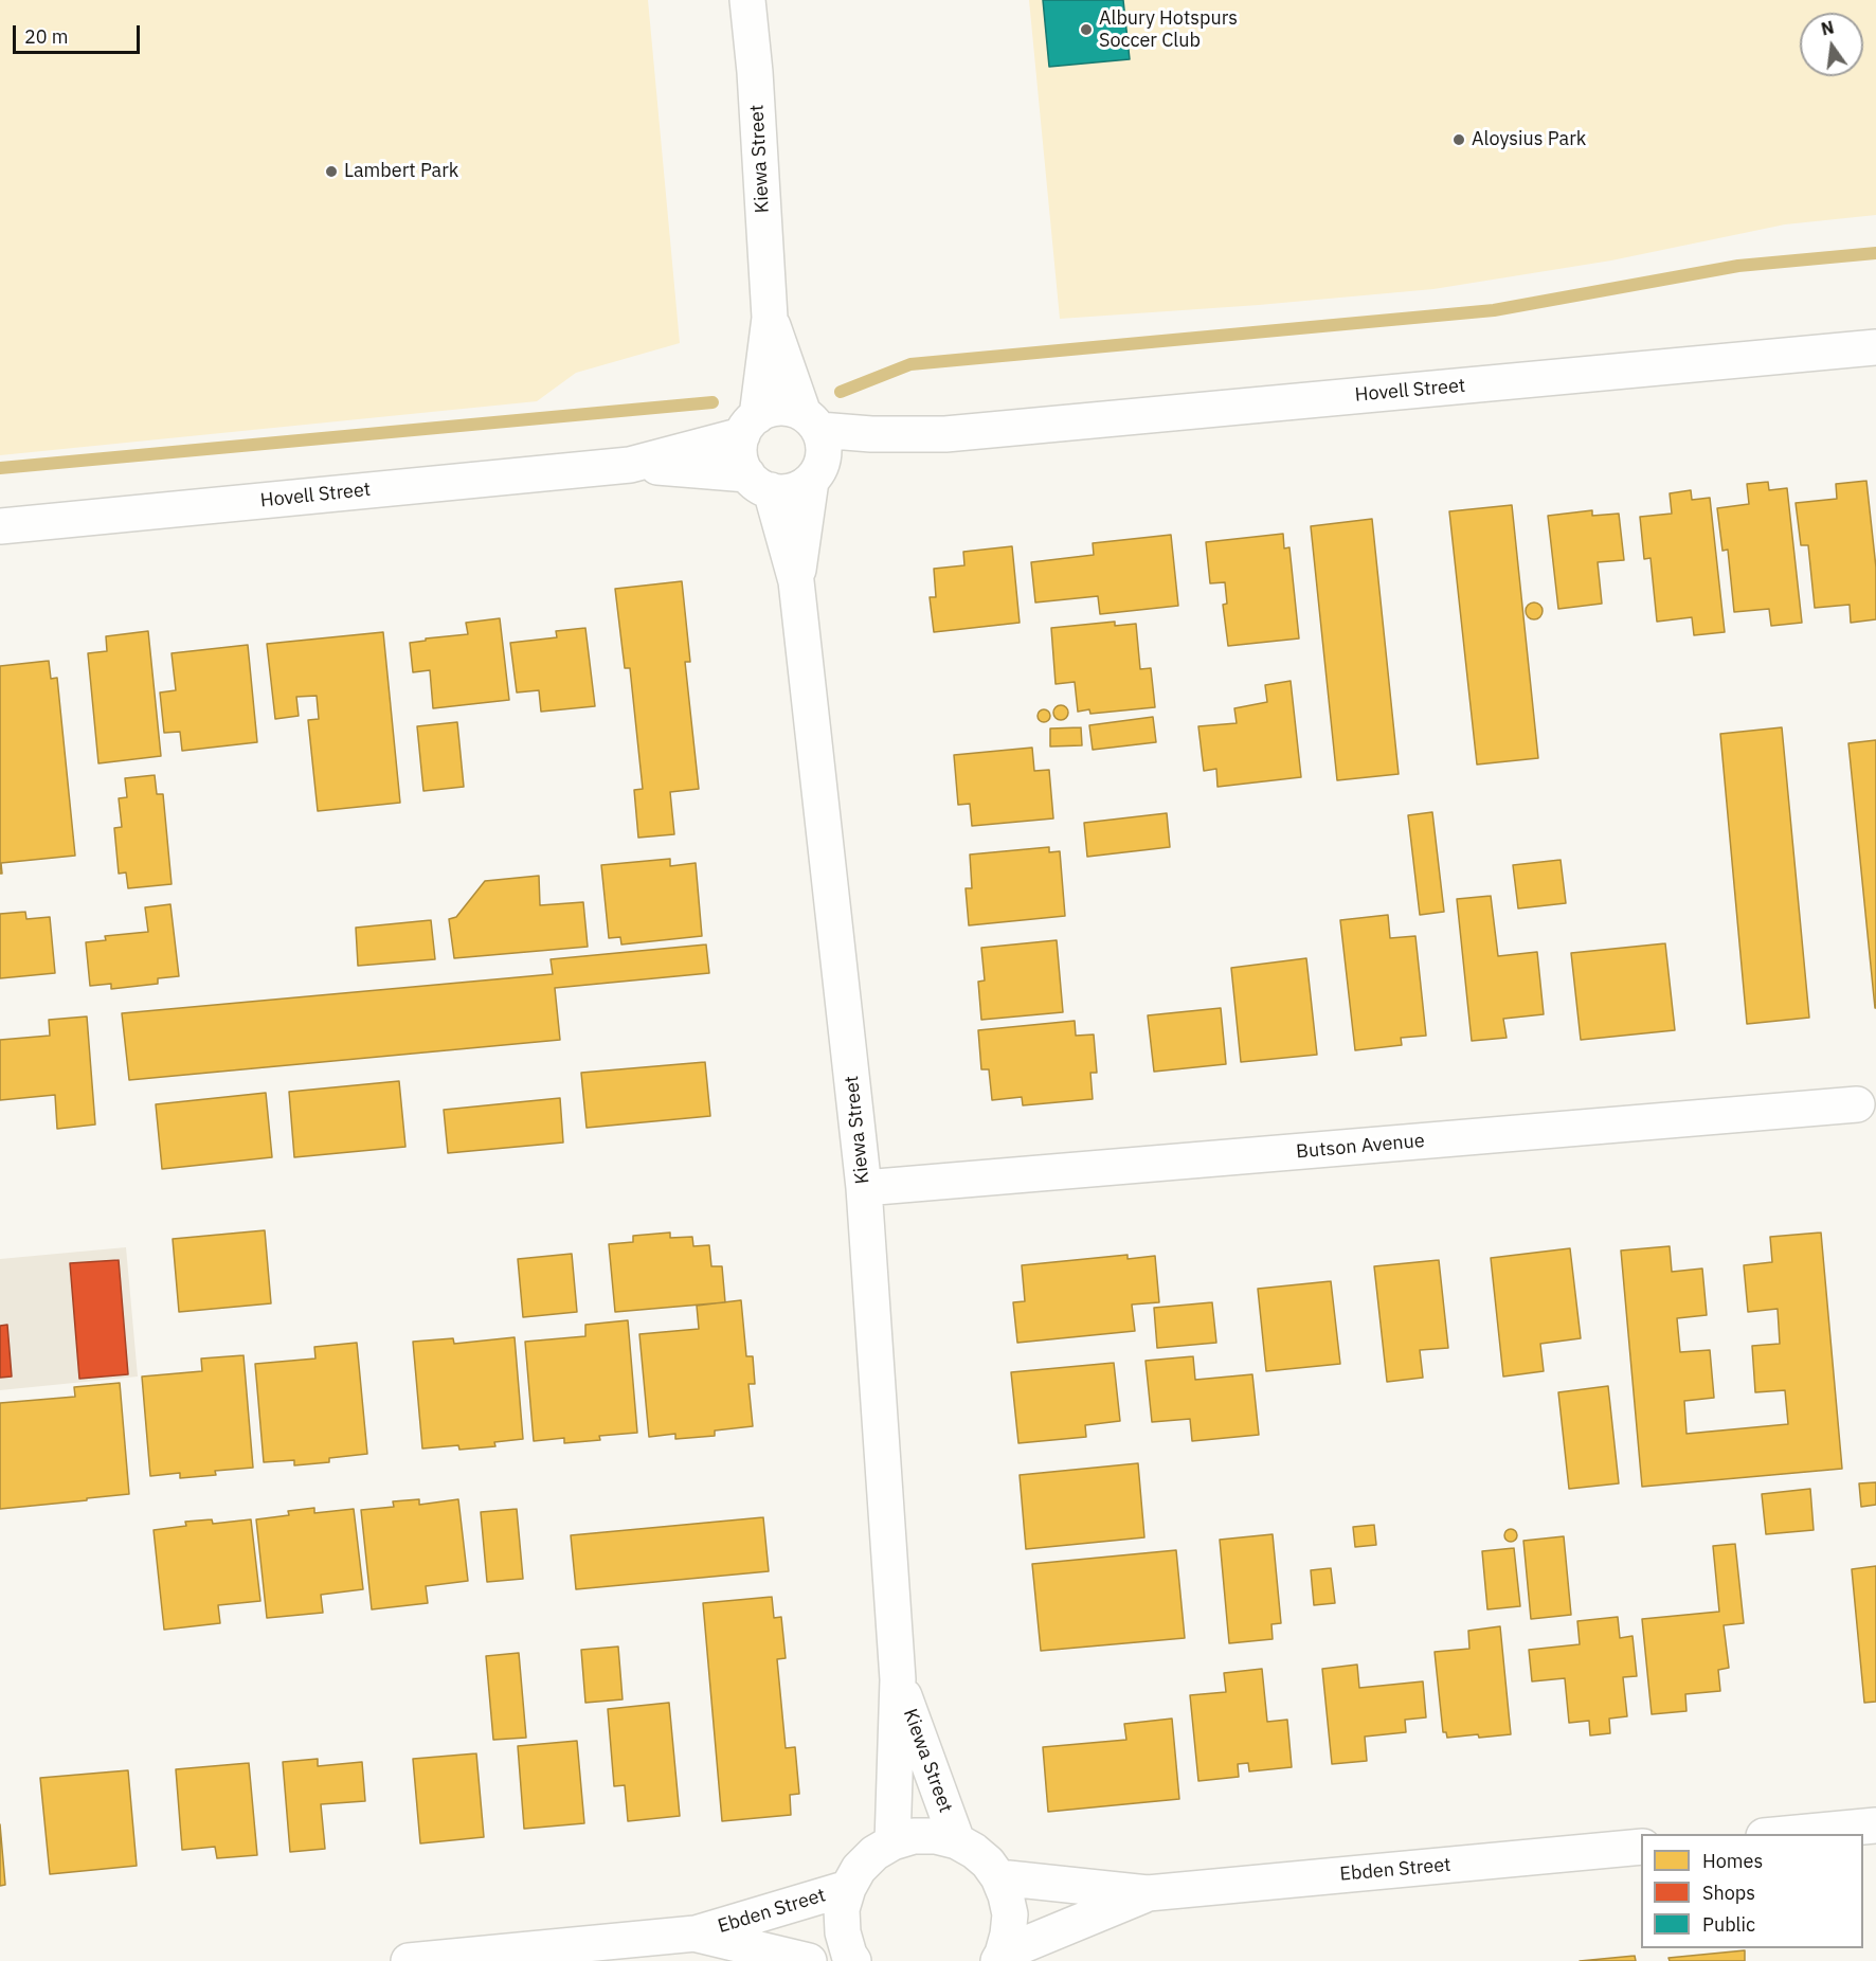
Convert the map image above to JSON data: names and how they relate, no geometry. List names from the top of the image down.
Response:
{
  "streets": {
    "street": [
      "Kiewa Street",
      "Hovell Street",
      "Butson Avenue",
      "Ebden Street"
    ]
  },
  "crossings": [
    ["Kiewa Street", "Hovell Street"],
    ["Kiewa Street", "Butson Avenue"]
  ],
  "places": ["Albury Hotspurs Soccer Club", "Aloysius Park", "Lambert Park"],
  "legend": ["Homes", "Shops", "Public"],
  "scale_bar": "20 m",
  "north": "top"
}
